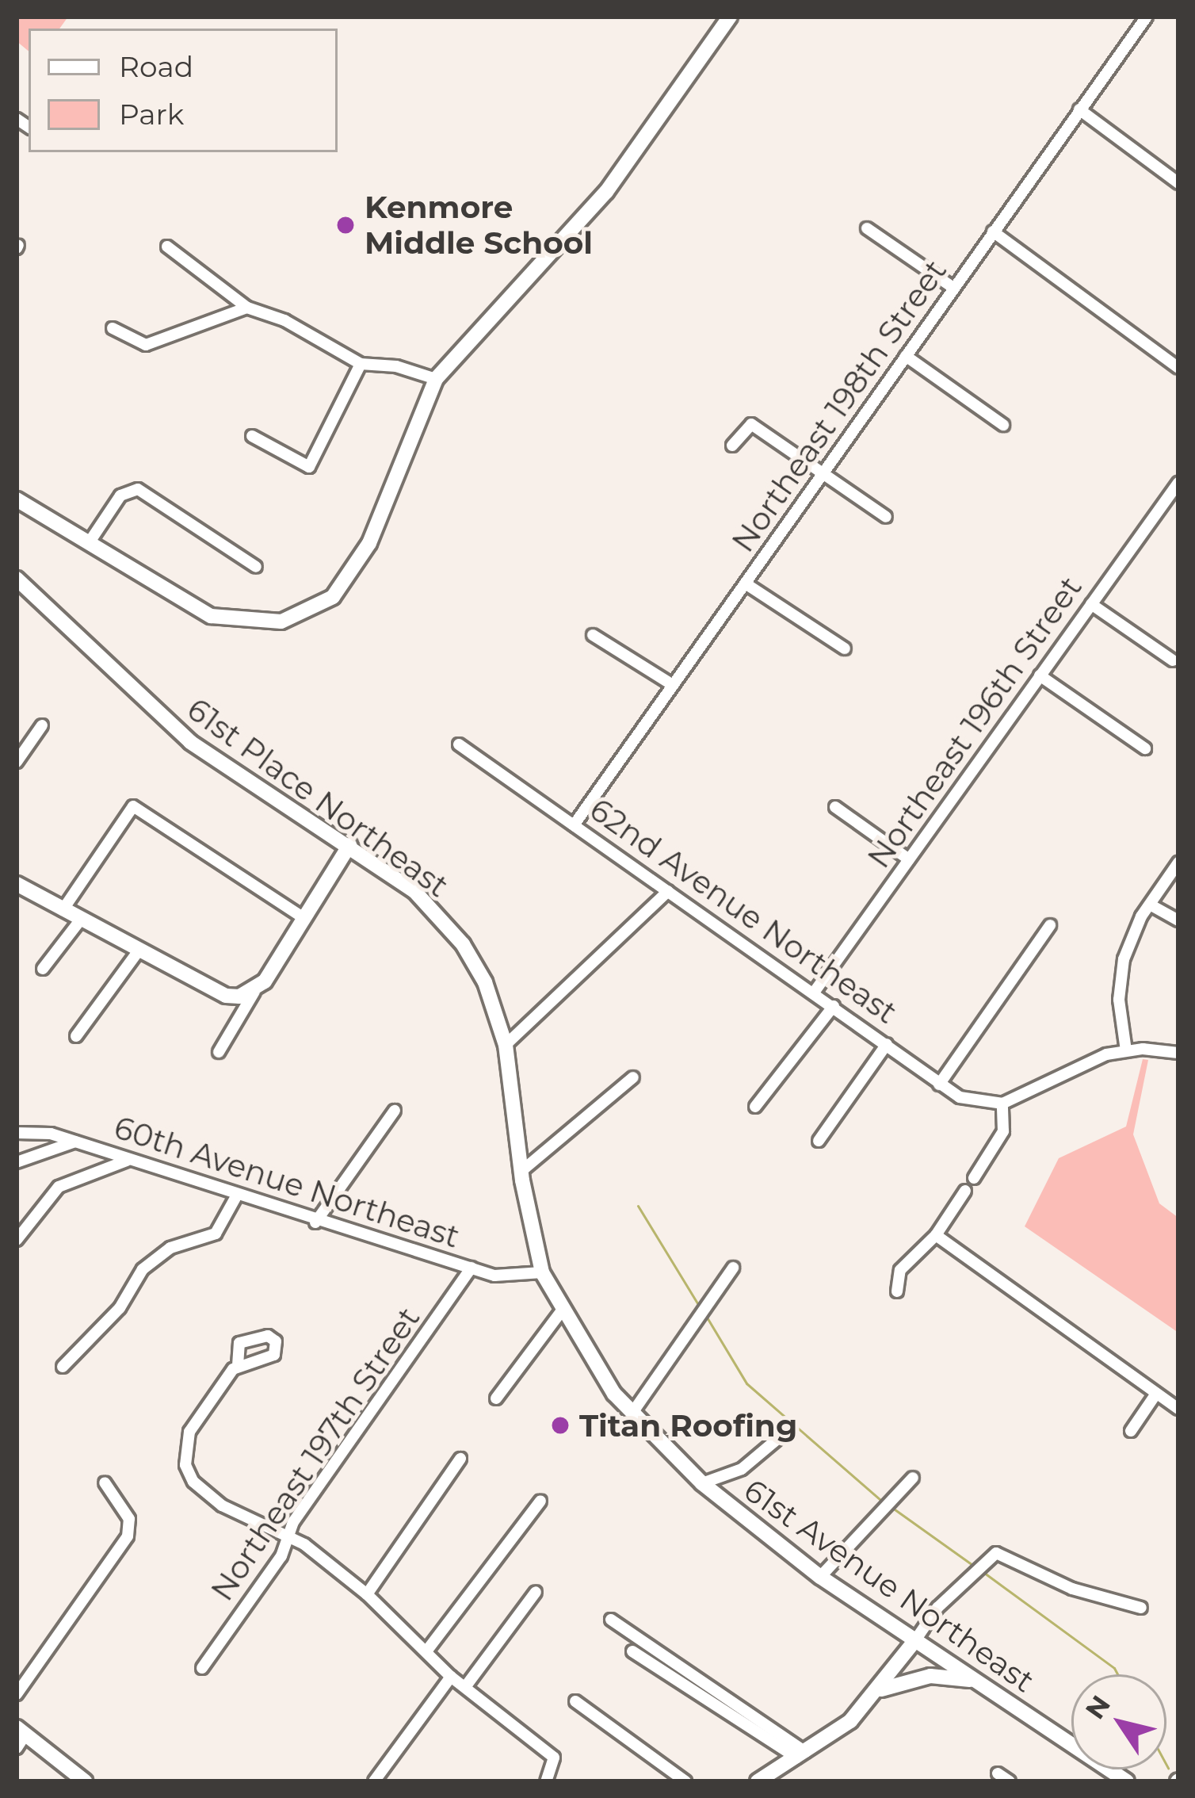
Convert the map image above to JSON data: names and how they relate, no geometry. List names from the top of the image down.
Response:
{
  "streets": {
    "main road": ["61st Place Northeast", "61st Avenue Northeast"],
    "street": [
      "Northeast 198th Street",
      "Northeast 196th Street",
      "62nd Avenue Northeast",
      "60th Avenue Northeast",
      "Northeast 197th Street"
    ]
  },
  "crossings": [
    ["Northeast 198th Street", "62nd Avenue Northeast"],
    ["Northeast 196th Street", "62nd Avenue Northeast"],
    ["61st Place Northeast", "60th Avenue Northeast"],
    ["61st Place Northeast", "61st Avenue Northeast"],
    ["60th Avenue Northeast", "Northeast 197th Street"],
    ["60th Avenue Northeast", "61st Avenue Northeast"]
  ],
  "places": ["Kenmore Middle School", "Titan Roofing"],
  "legend": ["Road", "Park"],
  "north": "top left"
}
